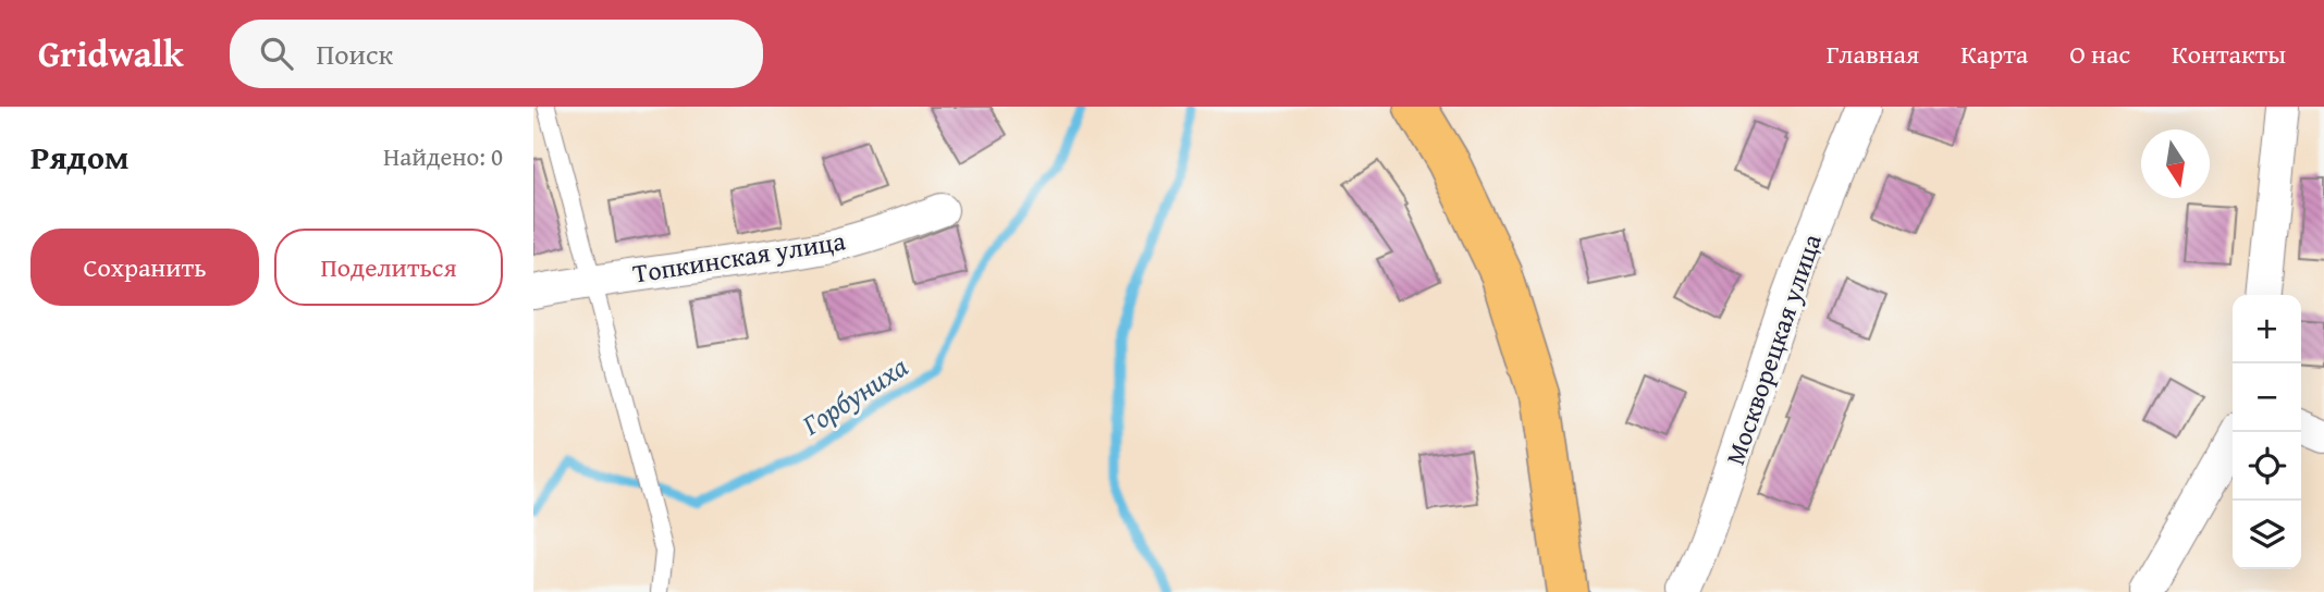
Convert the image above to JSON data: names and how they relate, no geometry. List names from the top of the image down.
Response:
{
  "streets": {
    "street": ["Топкинская улица", "Москворецкая улица"]
  },
  "water": ["Горбуниха"],
  "north": "bottom",
  "page": {
    "header": "Gridwalk",
    "search": "Поиск",
    "nav": [
      "Главная",
      "Карта",
      "О нас",
      "Контакты"
    ],
    "heading": ["Рядом", "Найдено: 0"],
    "buttons": ["Сохранить", "Поделиться"],
    "map_buttons": ["+", "−"]
  }
}
